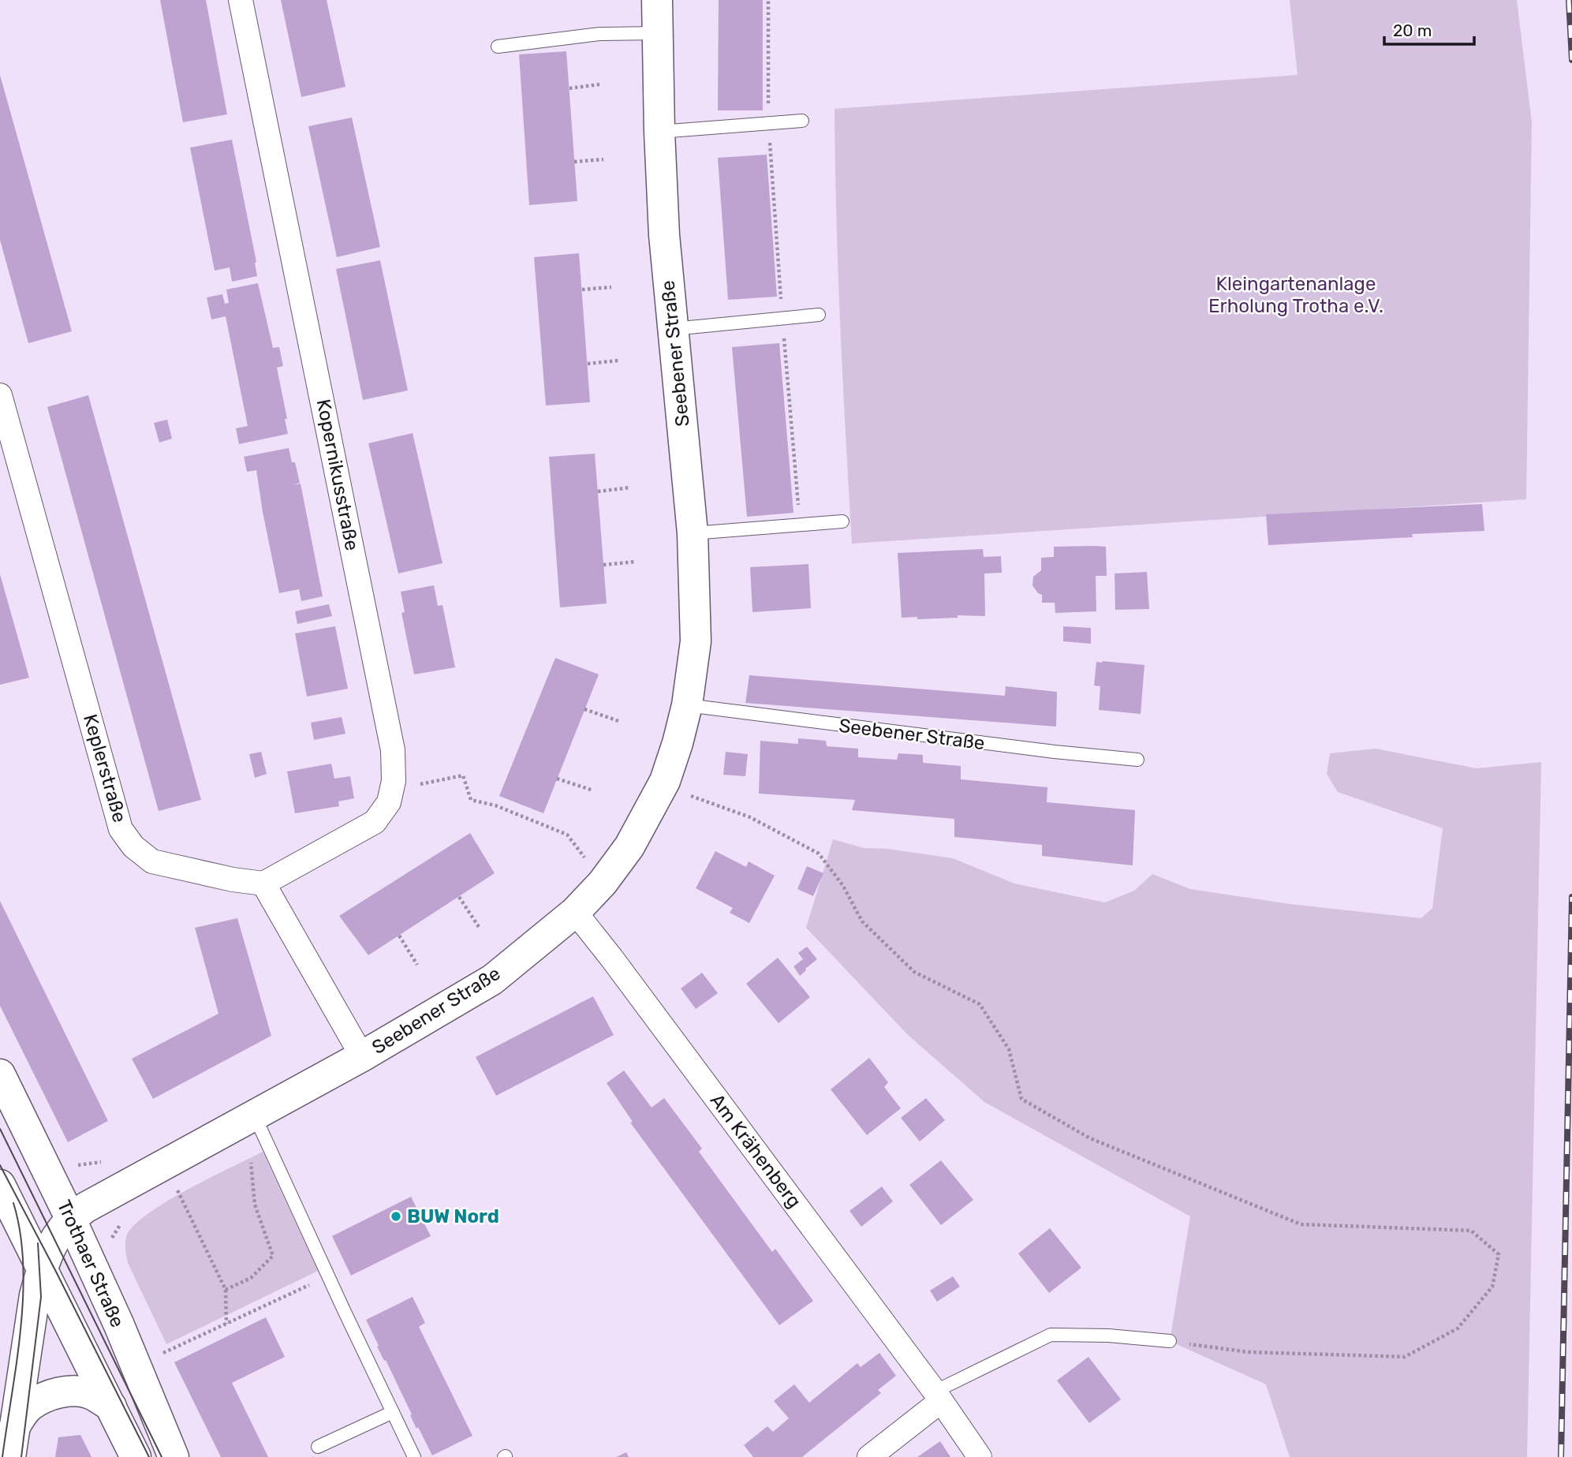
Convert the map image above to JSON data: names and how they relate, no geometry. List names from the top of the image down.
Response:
{
  "streets": {
    "street": [
      "Seebener Straße",
      "Kopernikusstraße",
      "Keplerstraße",
      "Am Krähenberg",
      "Trothaer Straße"
    ]
  },
  "crossings": [
    ["Seebener Straße", "Am Krähenberg"],
    ["Seebener Straße", "Trothaer Straße"],
    ["Kopernikusstraße", "Keplerstraße"]
  ],
  "parks": ["Kleingartenanlage Erholung Trotha e.V."],
  "places": ["BUW Nord"],
  "scale_bar": "20 m"
}
